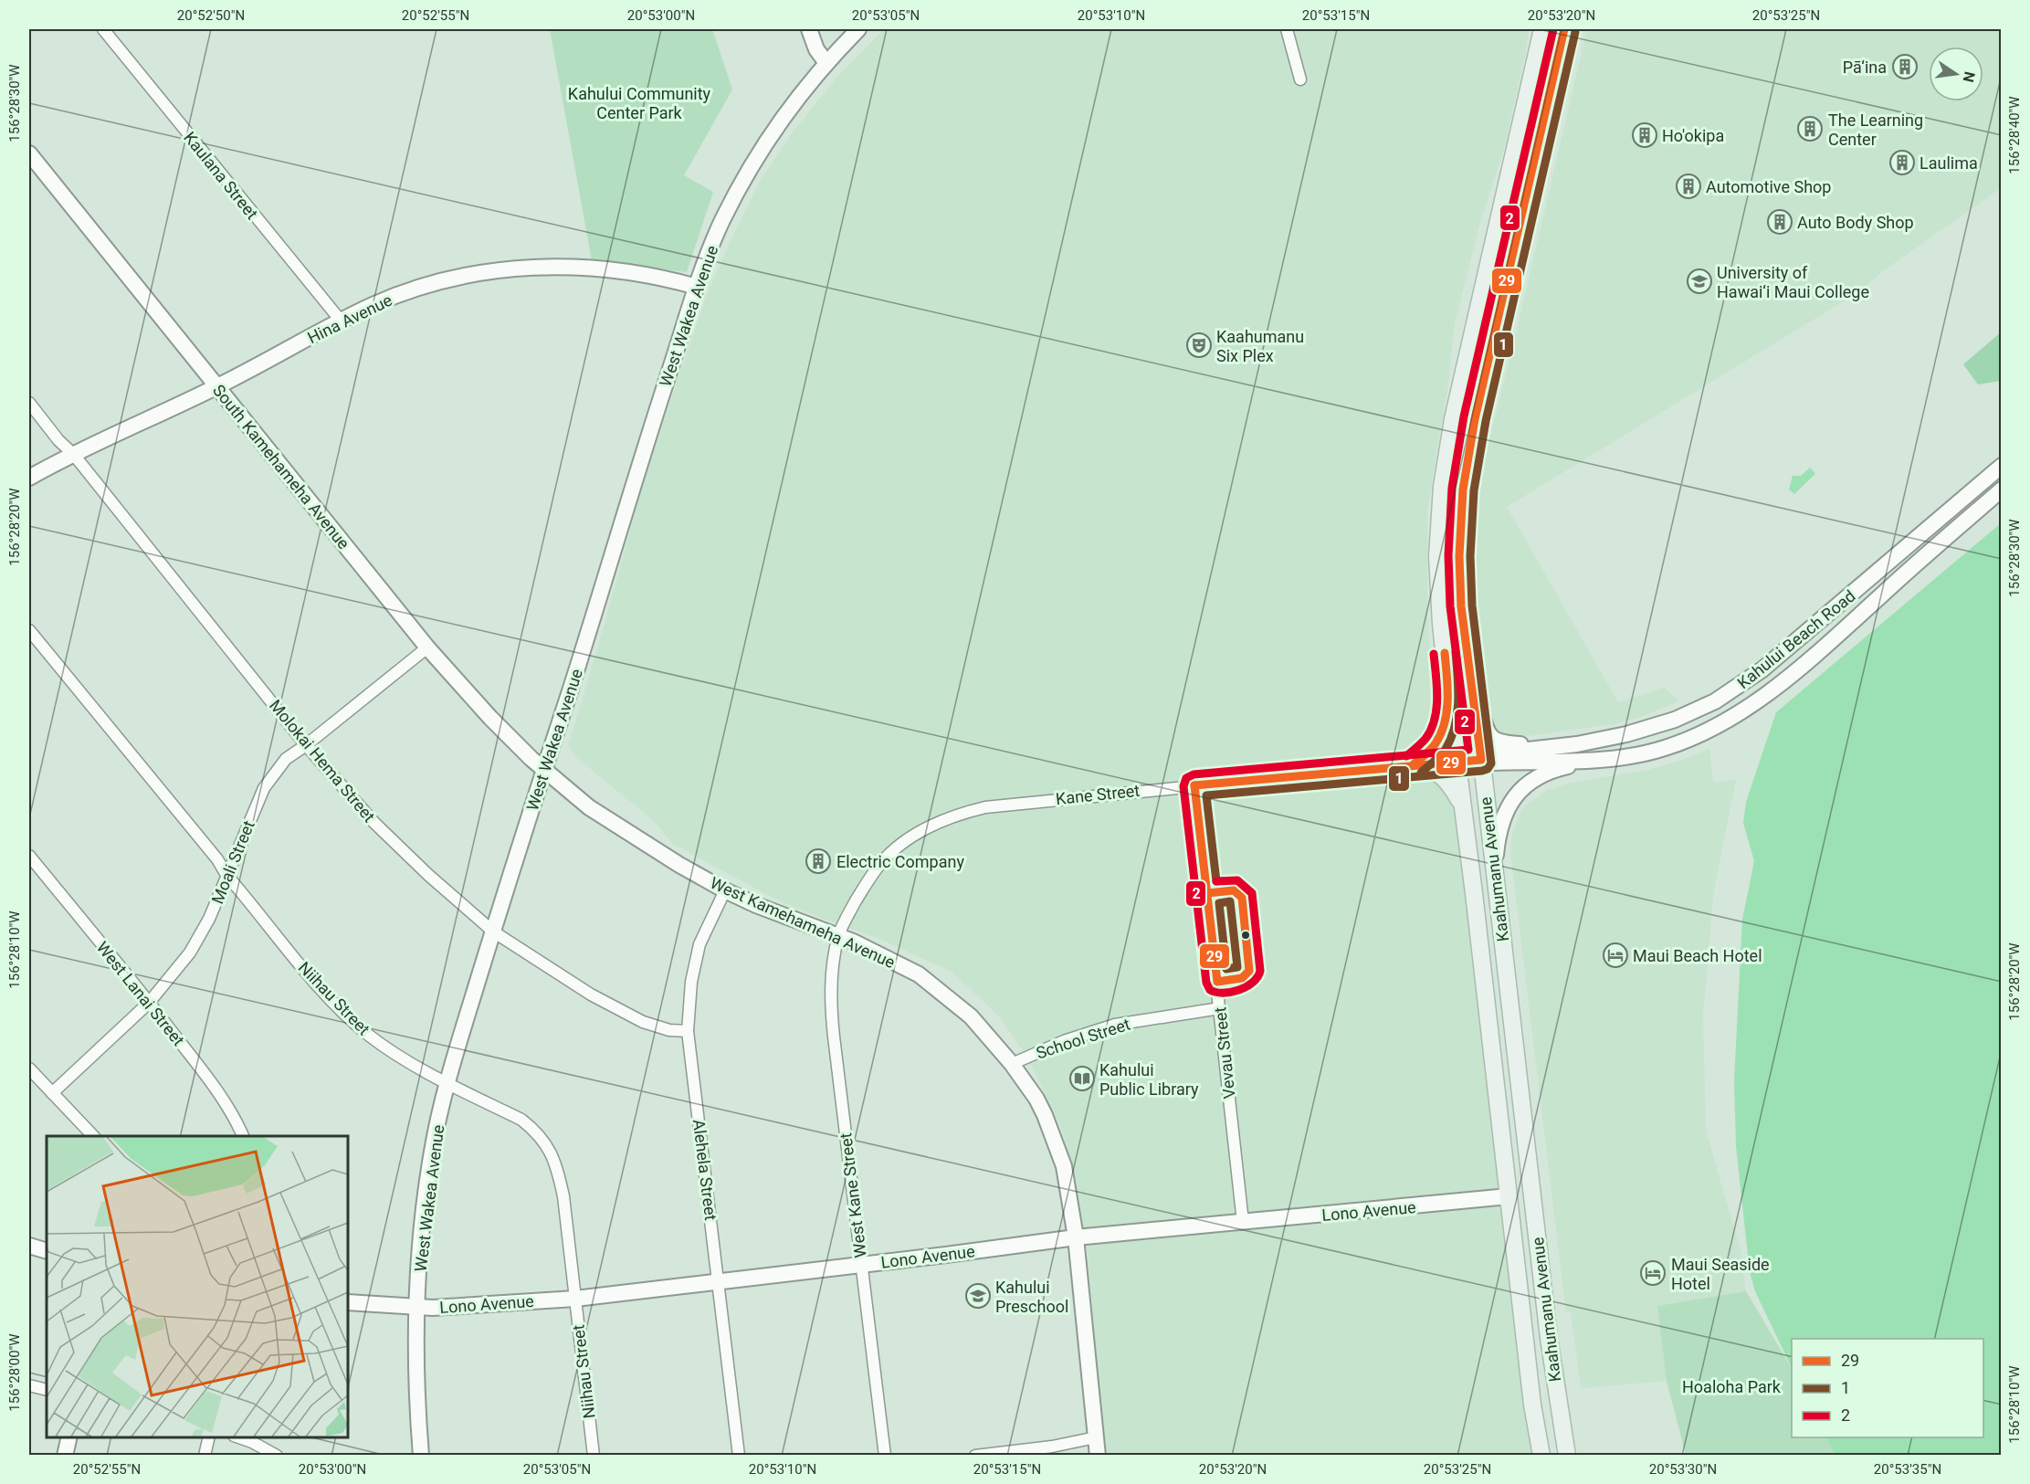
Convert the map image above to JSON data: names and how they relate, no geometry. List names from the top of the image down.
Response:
{
  "streets": {
    "main road": ["Kaahumanu Avenue"],
    "street": [
      "Kaulana Street",
      "West Wakea Avenue",
      "Hina Avenue",
      "South Kamehameha Avenue",
      "Kahului Beach Road",
      "Molokai Hema Street",
      "Kane Street",
      "Moali Street",
      "West Kamehameha Avenue",
      "West Lanai Street",
      "Niihau Street",
      "School Street",
      "Vevau Street",
      "Alehela Street",
      "West Kane Street",
      "Lono Avenue"
    ]
  },
  "crossings": [
    ["Kaulana Street", "Hina Avenue"],
    ["West Wakea Avenue", "Hina Avenue"],
    ["West Wakea Avenue", "South Kamehameha Avenue"],
    ["West Wakea Avenue", "Molokai Hema Street"],
    ["West Wakea Avenue", "West Kamehameha Avenue"],
    ["West Wakea Avenue", "Niihau Street"],
    ["West Wakea Avenue", "Lono Avenue"],
    ["Hina Avenue", "South Kamehameha Avenue"],
    ["Hina Avenue", "Molokai Hema Street"],
    ["South Kamehameha Avenue", "Moali Street"],
    ["South Kamehameha Avenue", "West Kamehameha Avenue"],
    ["Kahului Beach Road", "Kaahumanu Avenue"],
    ["Molokai Hema Street", "Moali Street"],
    ["Molokai Hema Street", "Alehela Street"],
    ["Kane Street", "West Kamehameha Avenue"],
    ["Kane Street", "Vevau Street"],
    ["Kane Street", "West Kane Street"],
    ["Moali Street", "West Lanai Street"],
    ["Moali Street", "Niihau Street"],
    ["Kaahumanu Avenue", "Lono Avenue"],
    ["West Kamehameha Avenue", "School Street"],
    ["West Kamehameha Avenue", "Alehela Street"],
    ["West Kamehameha Avenue", "West Kane Street"],
    ["West Kamehameha Avenue", "Lono Avenue"],
    ["Niihau Street", "Lono Avenue"],
    ["School Street", "Vevau Street"],
    ["Vevau Street", "Lono Avenue"],
    ["Alehela Street", "Lono Avenue"],
    ["West Kane Street", "Lono Avenue"]
  ],
  "parks": ["Kahului Community Center Park", "Hoaloha Park"],
  "places": {
    "building": [
      "Pā‘ina",
      "The Learning Center",
      "Ho'okipa",
      "Laulima",
      "Automotive Shop",
      "Auto Body Shop",
      "Electric Company"
    ],
    "school or university": ["University of Hawai‘i Maui College", "Kahului Preschool"],
    "theatre": ["Kaahumanu Six Plex"],
    "hotel": ["Maui Beach Hotel", "Maui Seaside Hotel"],
    "library": ["Kahului Public Library"]
  },
  "lines": ["transit line 29", "transit line 2", "transit line 1"],
  "legend": ["29", "1", "2"],
  "north": "right",
  "coordinates": [
    "20°52'50\"N",
    "20°52'55\"N",
    "20°53'00\"N",
    "20°53'05\"N",
    "20°53'10\"N",
    "20°53'15\"N",
    "20°53'20\"N",
    "20°53'25\"N",
    "156°28'30\"W",
    "156°28'40\"W",
    "156°28'20\"W",
    "156°28'10\"W",
    "156°28'00\"W",
    "20°53'30\"N",
    "20°53'35\"N"
  ]
}
